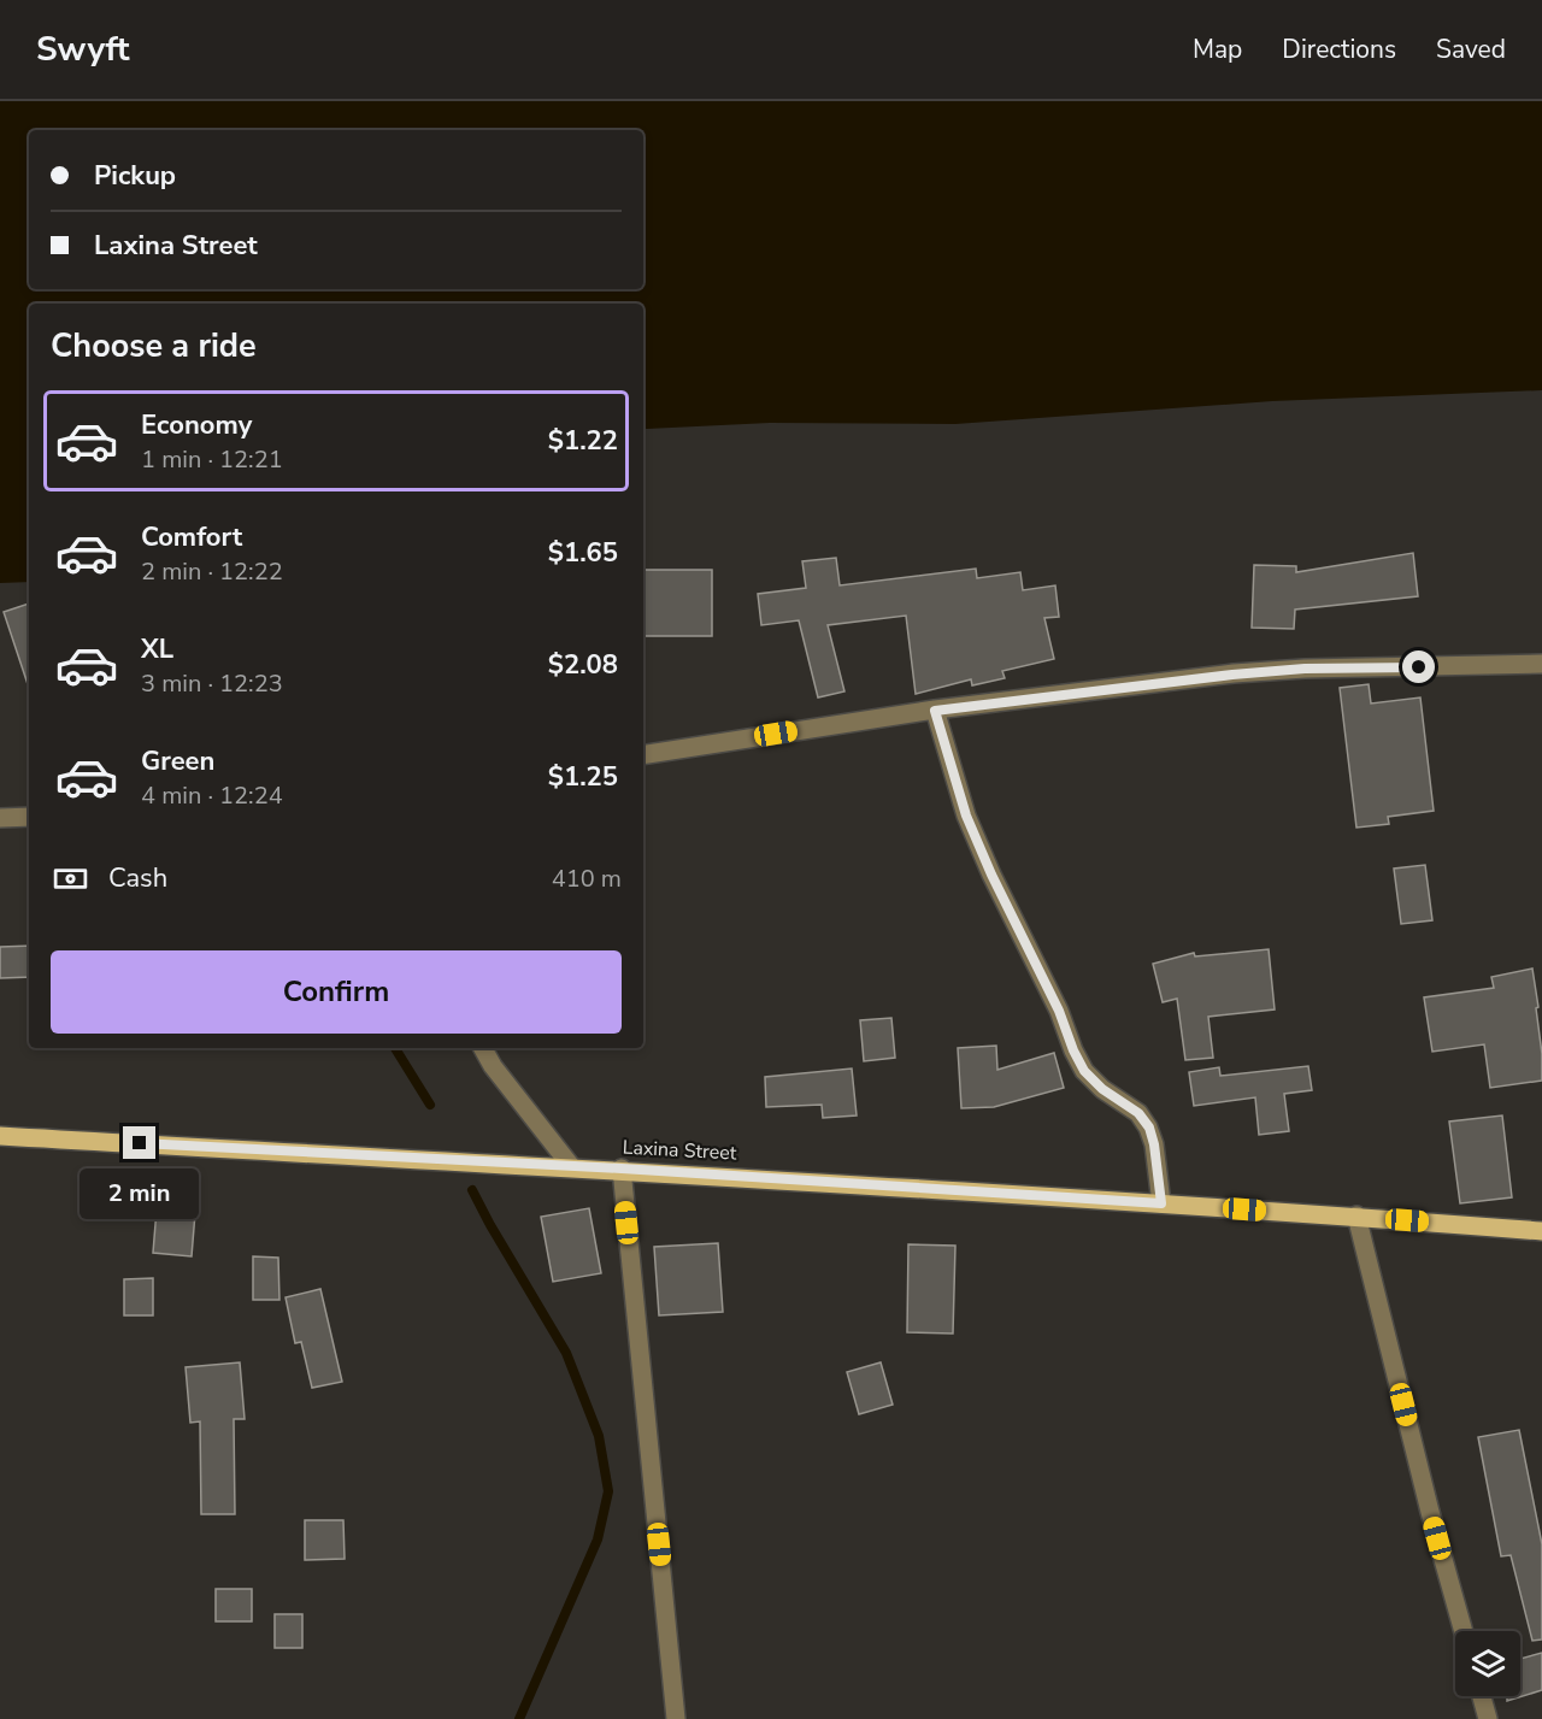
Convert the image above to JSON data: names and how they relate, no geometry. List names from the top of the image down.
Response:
{
  "streets": {
    "main road": ["Laxina Street"]
  },
  "page": {
    "header": "Swyft",
    "nav": ["Map", "Directions", "Saved"],
    "banner": ["Pickup", "Laxina Street"],
    "heading": "Choose a ride",
    "list": [
      {
        "name": "Economy",
        "note": "1 min · 12:21",
        "value": "$1.22"
      },
      {
        "name": "Comfort",
        "note": "2 min · 12:22",
        "value": "$1.65"
      },
      {
        "name": "XL",
        "note": "3 min · 12:23",
        "value": "$2.08"
      },
      {
        "name": "Green",
        "note": "4 min · 12:24",
        "value": "$1.25"
      }
    ],
    "pay": ["Cash", "410 m"],
    "buttons": "Confirm",
    "bubble": "2 min"
  }
}
